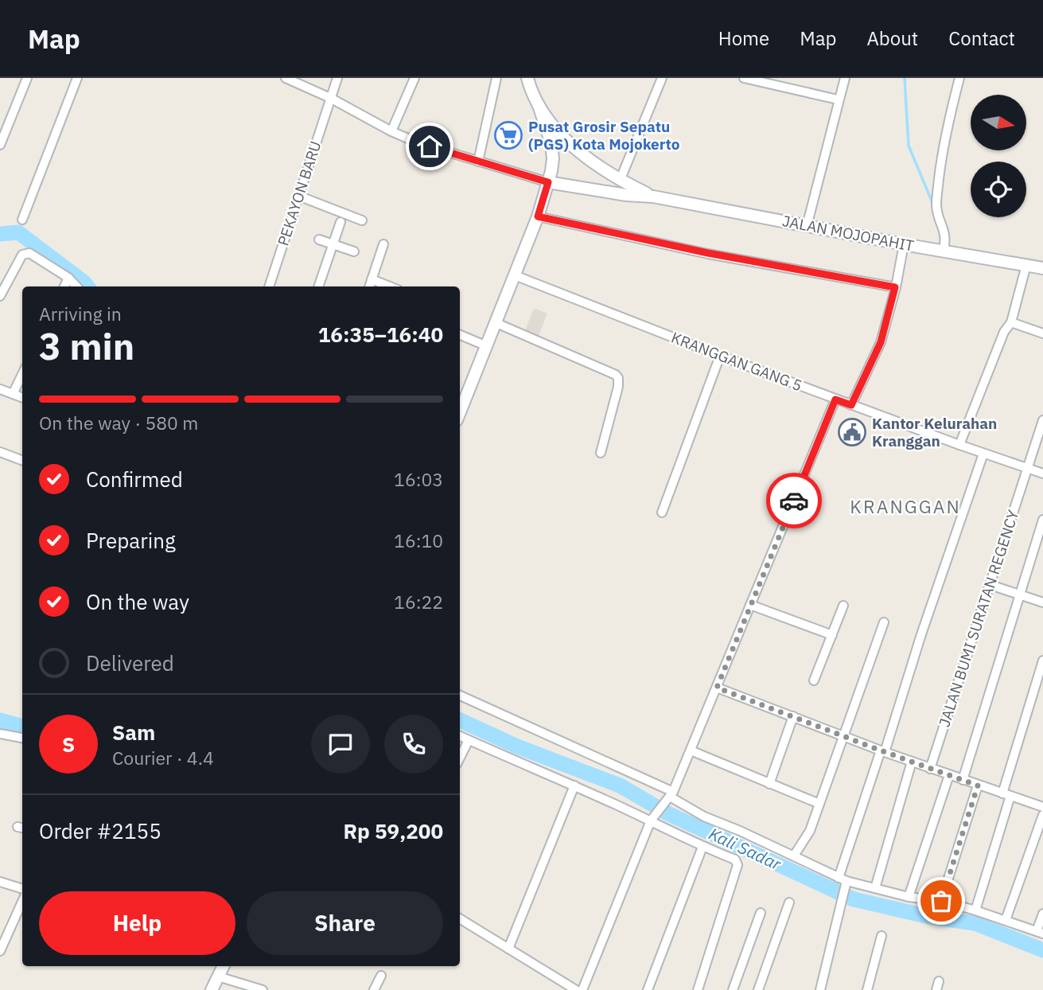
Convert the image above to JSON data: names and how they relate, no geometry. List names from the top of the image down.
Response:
{
  "streets": {
    "main road": ["JALAN MOJOPAHIT"],
    "street": ["PEKAYON BARU", "KRANGGAN GANG 5", "JALAN BUMI SURATAN REGENCY"]
  },
  "crossings": [
    ["KRANGGAN GANG 5", "JALAN BUMI SURATAN REGENCY"]
  ],
  "districts": ["KRANGGAN"],
  "water": ["Kali Sadar"],
  "places": {
    "supermarket": ["Pusat Grosir Sepatu (PGS) Kota Mojokerto"],
    "public building": ["Kantor Kelurahan Kranggan"]
  },
  "north": "right",
  "page": {
    "header": "Map",
    "nav": [
      "Home",
      "Map",
      "About",
      "Contact"
    ],
    "heading": ["3 min", "Arriving in", "16:35–16:40"],
    "panel": [
      "Sam",
      "Courier · 4.4",
      "Order #2155",
      "Rp 59,200"
    ],
    "bar": "On the way · 580 m",
    "list": [
      ["Confirmed", "16:03"],
      ["Preparing", "16:10"],
      ["On the way", "16:22"],
      "Delivered"
    ],
    "round": "S",
    "buttons": ["Help", "Share"]
  }
}
